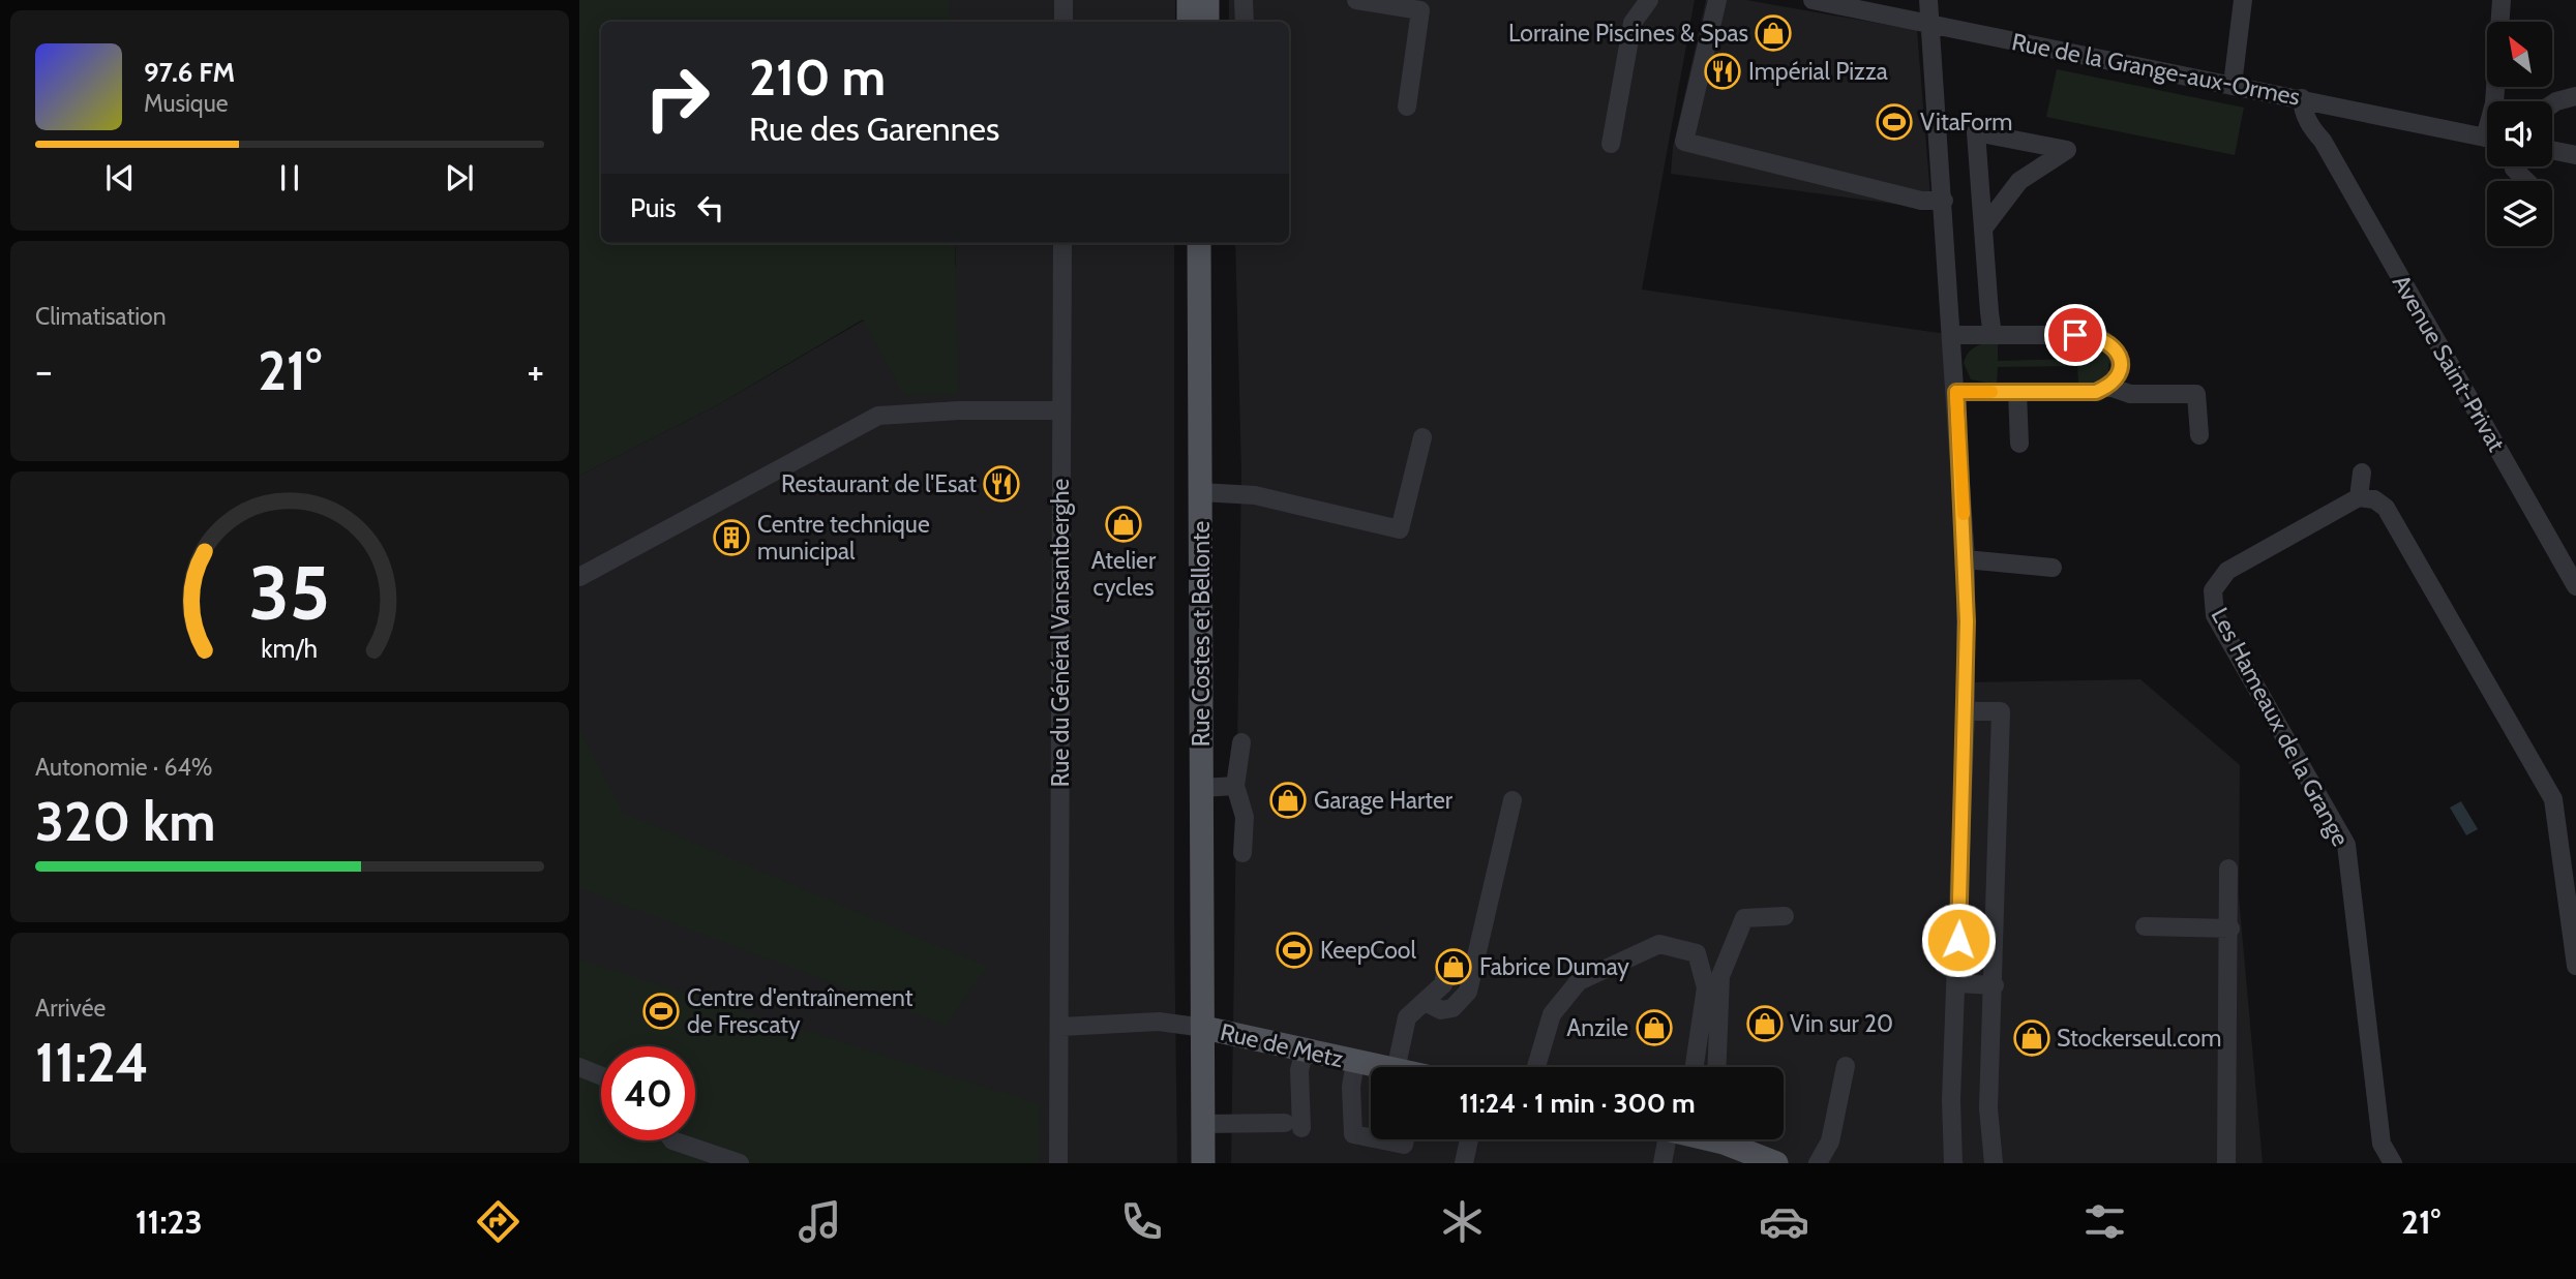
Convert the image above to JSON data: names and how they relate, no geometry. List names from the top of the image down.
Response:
{
  "streets": {
    "main road": ["Rue Costes et Bellonte", "Rue de Metz"],
    "street": [
      "Rue de la Grange-aux-Ormes",
      "Avenue Saint-Privat",
      "Rue du Général Vansantberghe",
      "Les Hameaux de la Grange"
    ]
  },
  "crossings": [
    ["Rue de la Grange-aux-Ormes", "Avenue Saint-Privat"],
    ["Rue Costes et Bellonte", "Rue de Metz"]
  ],
  "places": {
    "shop": [
      "Lorraine Piscines & Spas",
      "Atelier cycles",
      "Garage Harter",
      "Fabrice Dumay",
      "Vin sur 20",
      "Anzile",
      "Stockerseul.com"
    ],
    "restaurant": ["Impérial Pizza", "Restaurant de l'Esat"],
    "sports": ["VitaForm", "KeepCool", "Centre d'entraînement de Frescaty"],
    "building": ["Centre technique municipal"]
  },
  "north": "top left",
  "page": {
    "turn": ["210 m", "Rue des Garennes"],
    "song": ["97.6 FM", "Musique"],
    "then": "Puis",
    "tile": [
      "Climatisation",
      ["Autonomie · 64%", "320 km"],
      ["Arrivée", "11:24"]
    ],
    "heat": ["−", "21°", "+"],
    "limit": "40",
    "trip": "11:24 · 1 min · 300 m",
    "tabs": ["11:23", "21°"],
    "gauge": ["35", "km/h"]
  }
}
